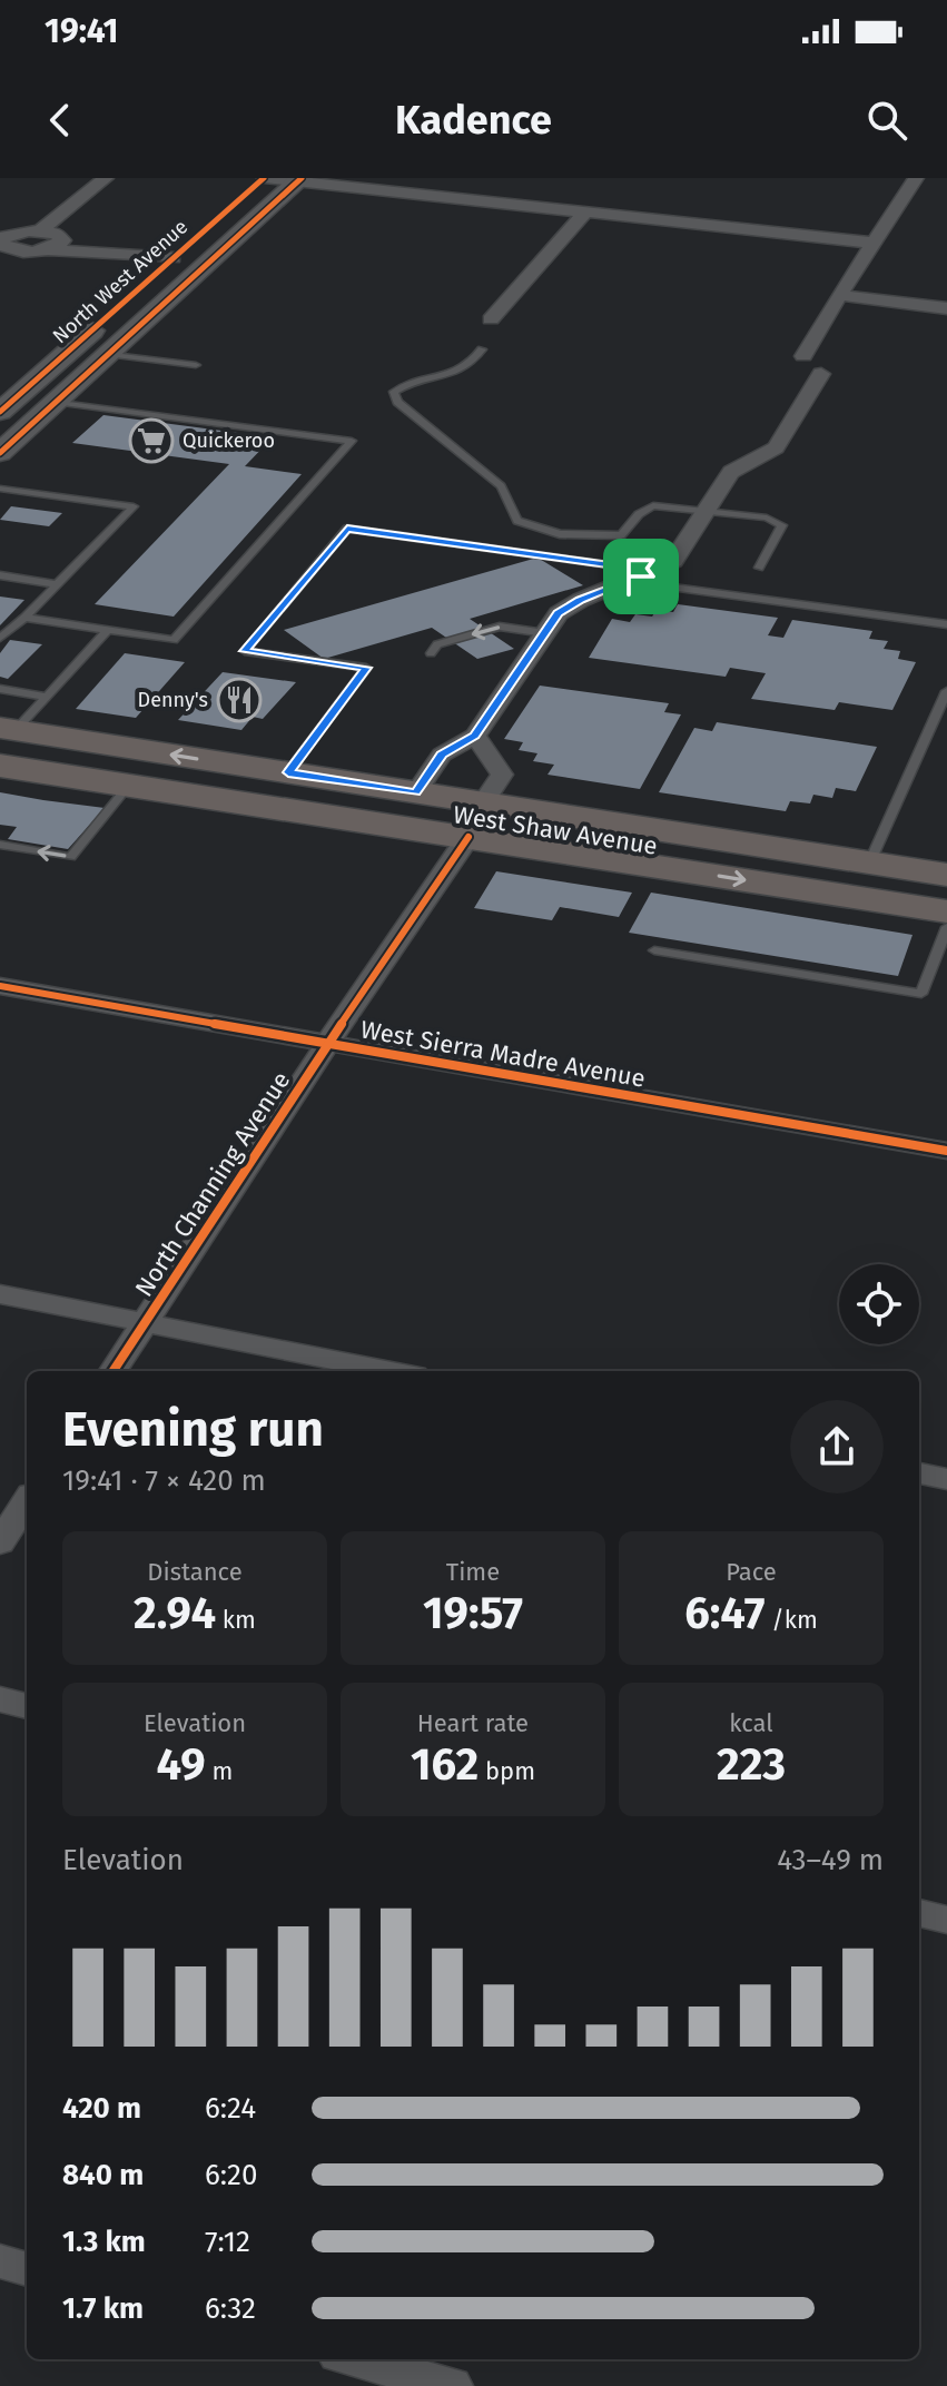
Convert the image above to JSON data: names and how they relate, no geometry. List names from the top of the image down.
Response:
{
  "streets": {
    "main road": ["North West Avenue", "West Shaw Avenue"],
    "street": ["West Sierra Madre Avenue", "North Channing Avenue"]
  },
  "crossings": [
    ["West Shaw Avenue", "North Channing Avenue"],
    ["West Sierra Madre Avenue", "North Channing Avenue"]
  ],
  "places": {
    "supermarket": ["Quickeroo"],
    "restaurant": ["Denny's"]
  },
  "page": {
    "status": "19:41",
    "header": "Kadence",
    "heading": ["Evening run", "19:41 · 7 × 420 m"],
    "stats": [
      ["Distance", "2.94 km"],
      ["Time", "19:57"],
      ["Pace", "6:47 /km"],
      ["Elevation", "49 m"],
      ["Heart rate", "162 bpm"],
      ["kcal", "223"]
    ],
    "chart": ["Elevation", "43–49 m"],
    "list": [
      {
        "name": "420 m",
        "note": "6:24"
      },
      {
        "name": "840 m",
        "note": "6:20"
      },
      {
        "name": "1.3 km",
        "note": "7:12"
      },
      {
        "name": "1.7 km",
        "note": "6:32"
      }
    ]
  }
}
